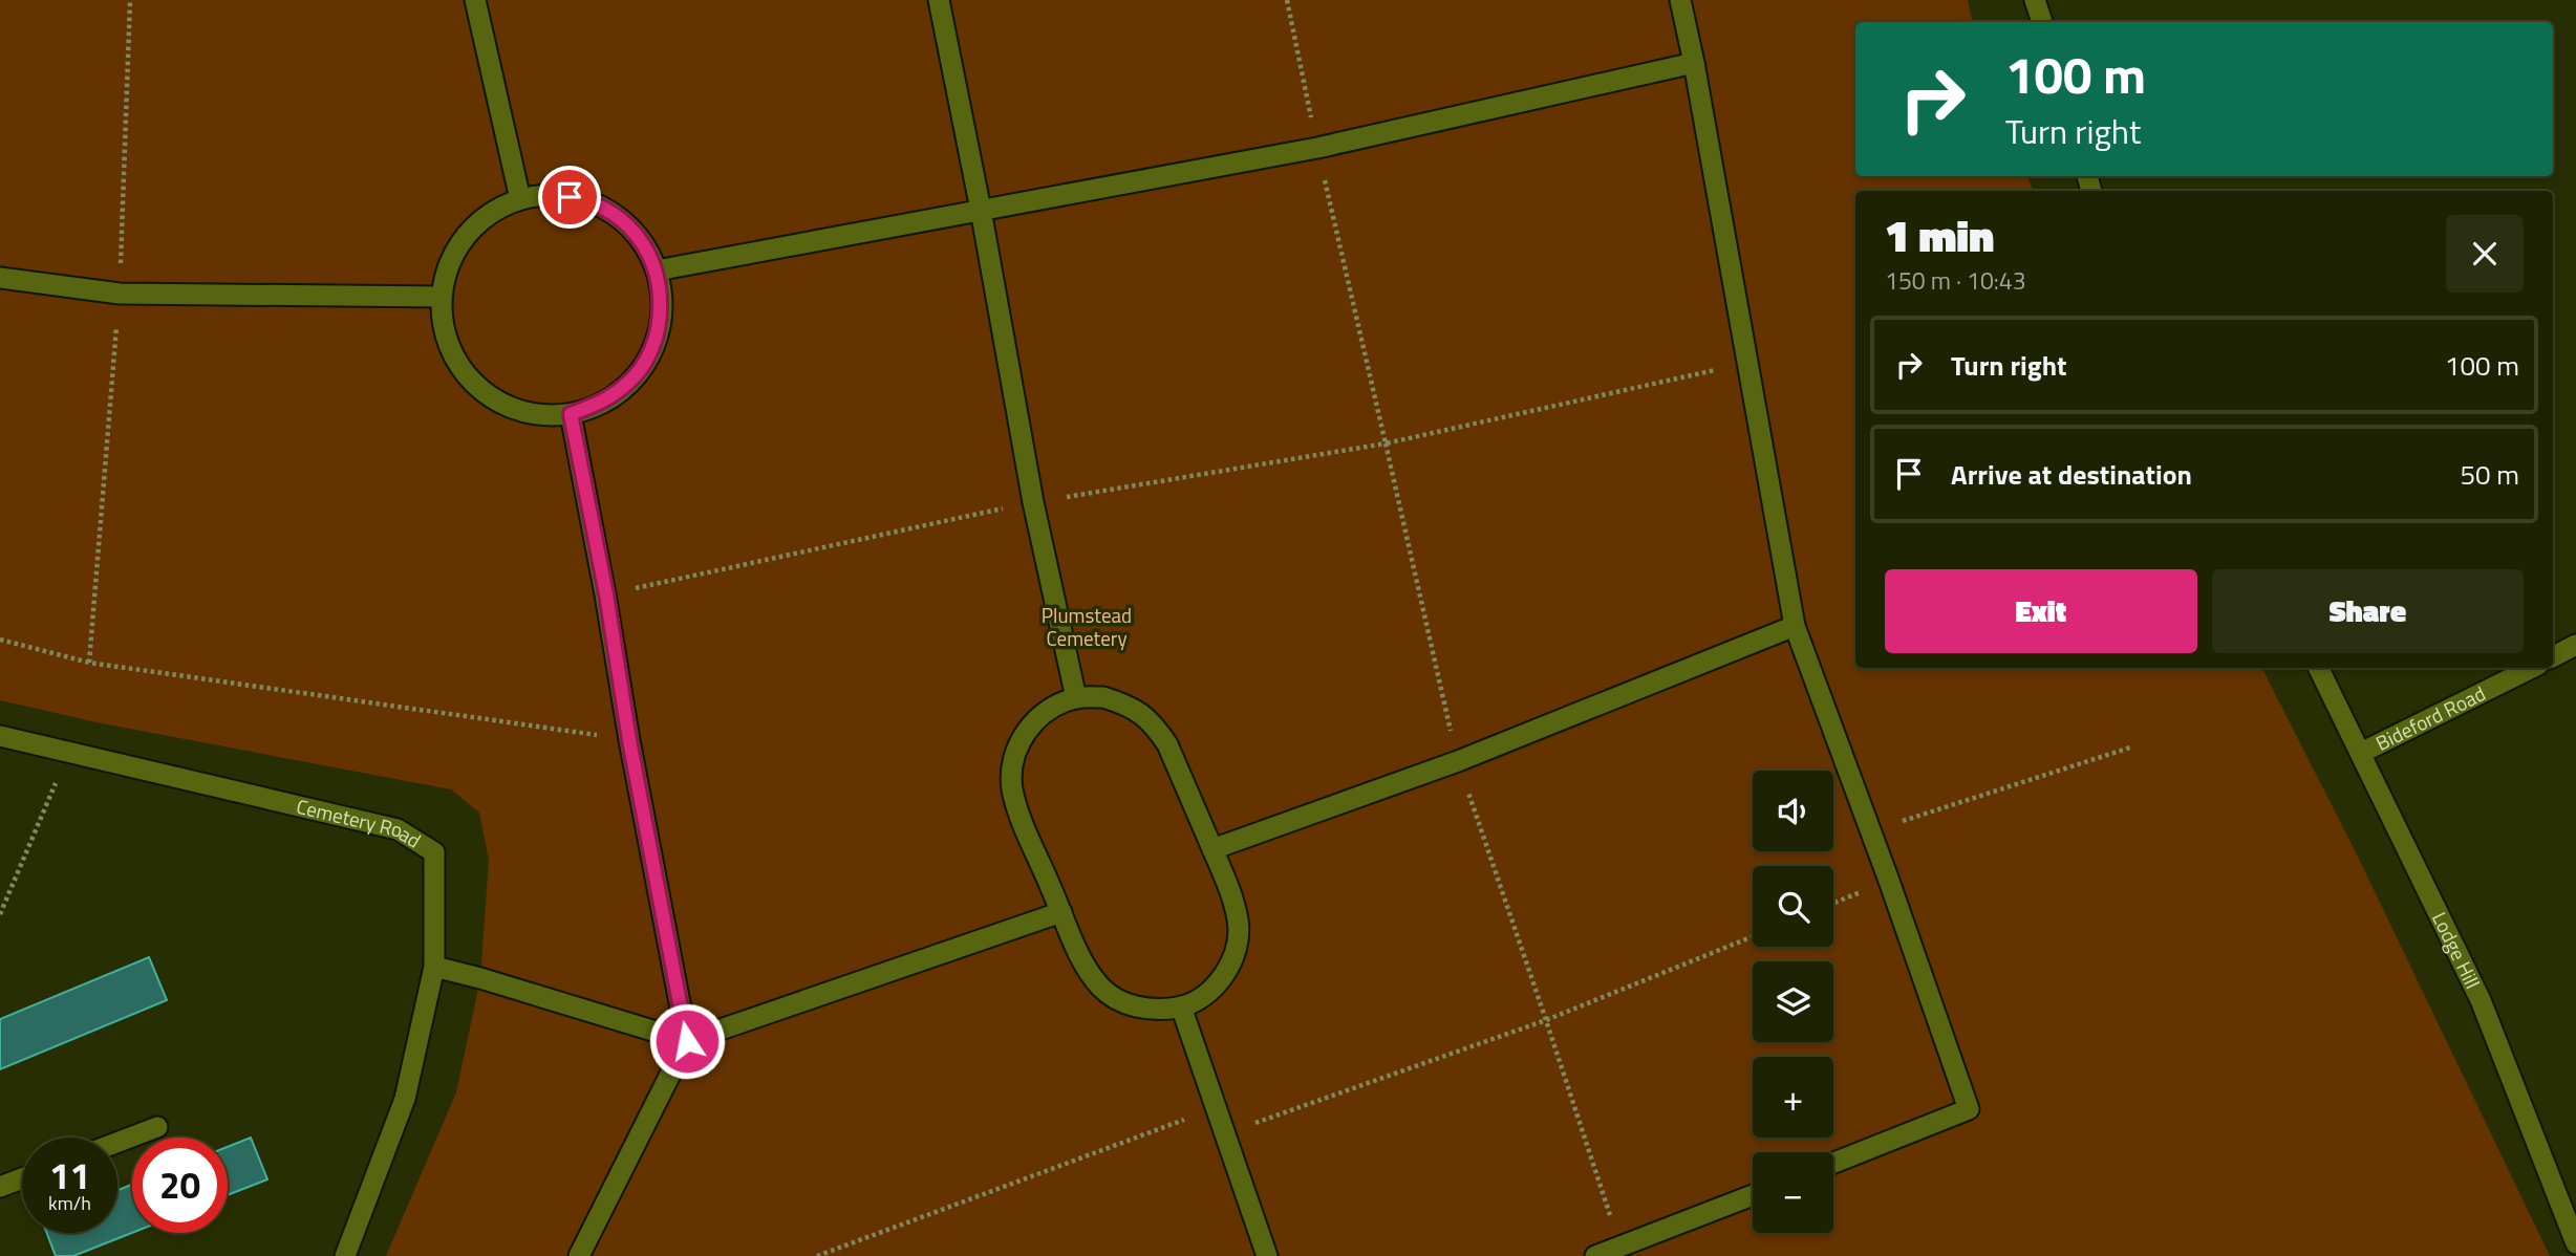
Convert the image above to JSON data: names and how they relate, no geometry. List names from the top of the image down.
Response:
{
  "streets": {
    "street": ["Bideford Road", "Cemetery Road", "Lodge Hill"]
  },
  "crossings": [
    ["Bideford Road", "Lodge Hill"]
  ],
  "parks": ["Plumstead Cemetery"],
  "page": {
    "turn": ["100 m", "Turn right"],
    "heading": ["1 min", "150 m · 10:43"],
    "list": [
      {
        "name": "Turn right",
        "value": "100 m"
      },
      {
        "name": "Arrive at destination",
        "value": "50 m"
      }
    ],
    "buttons": ["Exit", "Share"],
    "map_buttons": ["+", "−"],
    "speed": "11 km/h",
    "limit": "20"
  }
}
